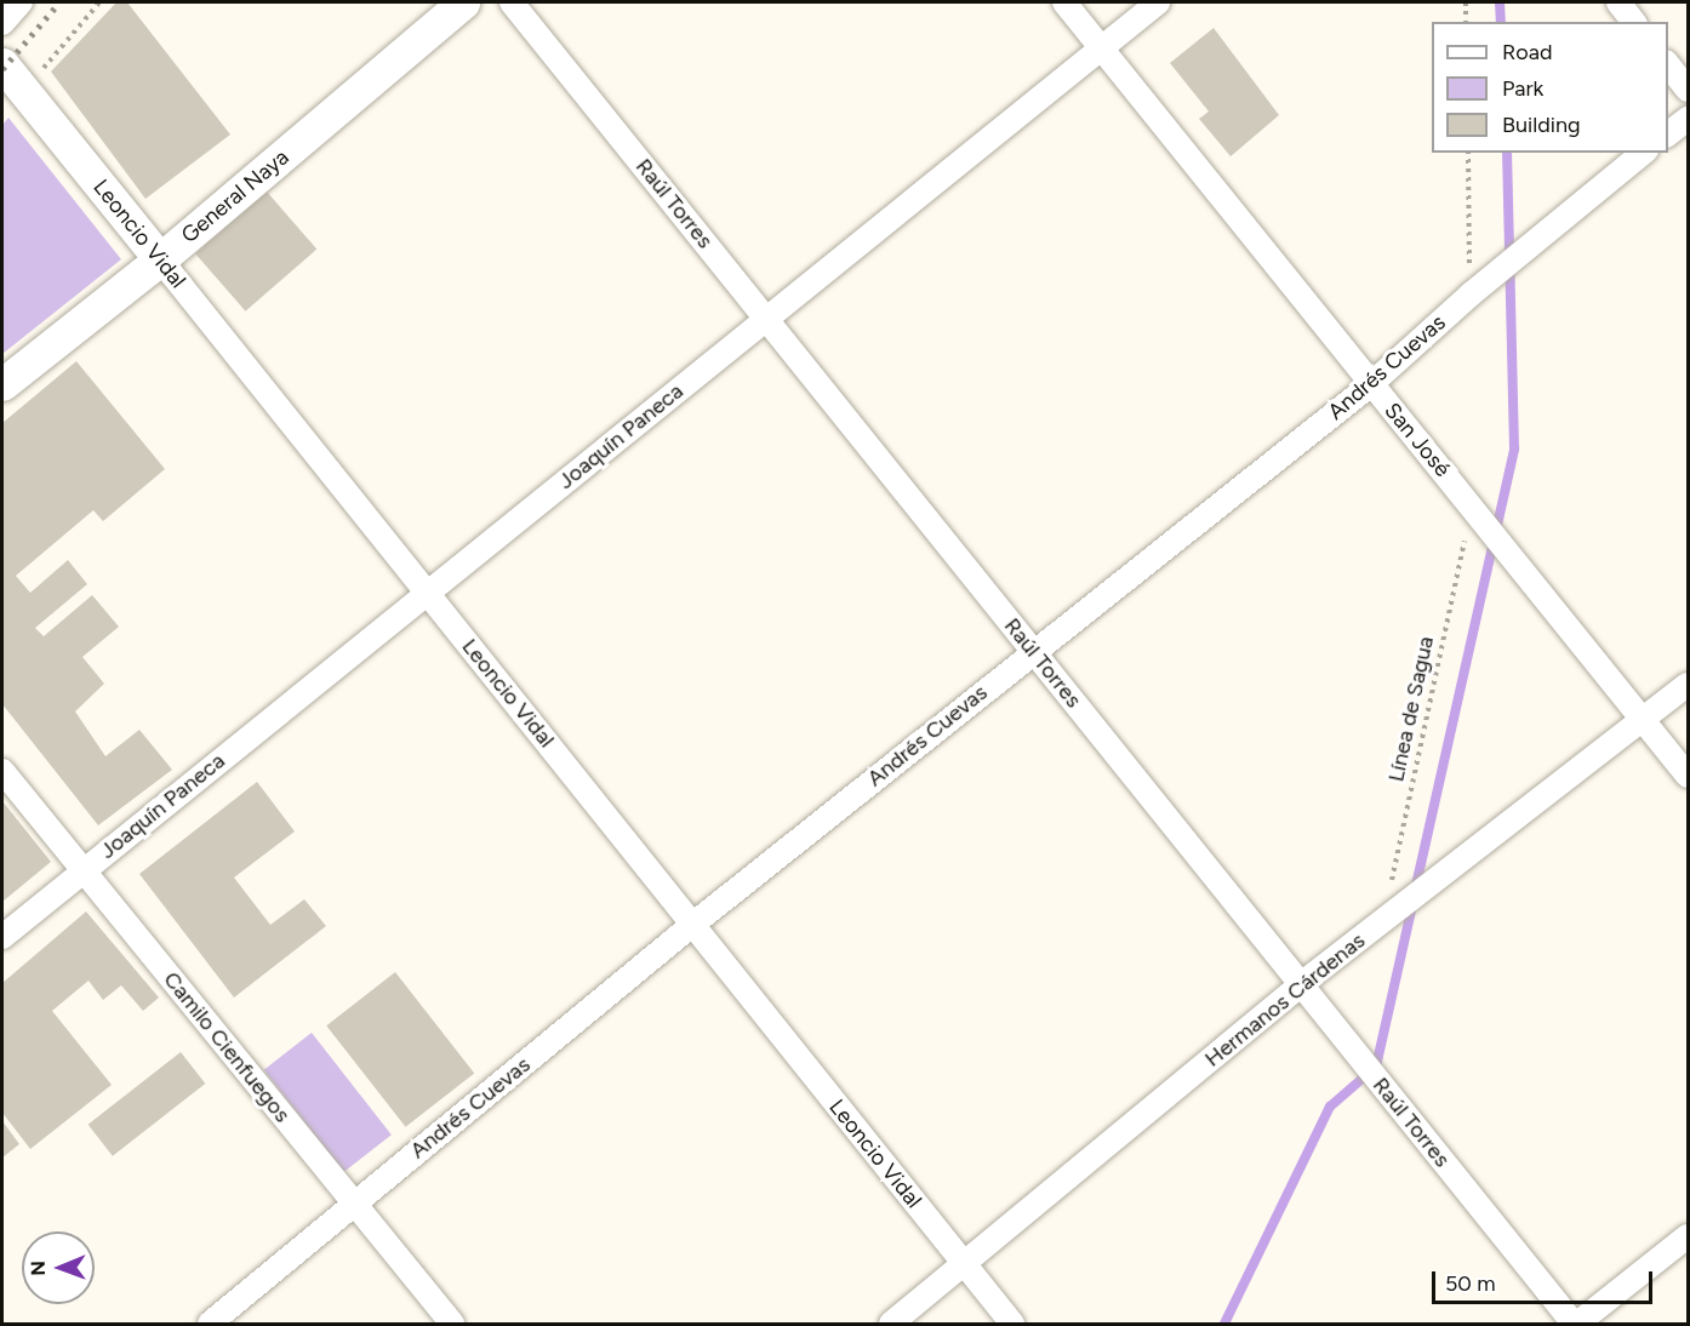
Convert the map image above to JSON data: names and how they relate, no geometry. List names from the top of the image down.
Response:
{
  "streets": {
    "street": [
      "General Naya",
      "Raúl Torres",
      "Leoncio Vidal",
      "Andrés Cuevas",
      "Joaquín Paneca",
      "San José",
      "Hermanos Cárdenas",
      "Camilo Cienfuegos"
    ],
    "path": ["Línea de Sagua"]
  },
  "crossings": [
    ["General Naya", "Leoncio Vidal"],
    ["Raúl Torres", "Andrés Cuevas"],
    ["Raúl Torres", "Joaquín Paneca"],
    ["Raúl Torres", "Hermanos Cárdenas"],
    ["Leoncio Vidal", "Andrés Cuevas"],
    ["Leoncio Vidal", "Joaquín Paneca"],
    ["Leoncio Vidal", "Hermanos Cárdenas"],
    ["Andrés Cuevas", "San José"],
    ["Andrés Cuevas", "Camilo Cienfuegos"],
    ["Joaquín Paneca", "San José"],
    ["Joaquín Paneca", "Camilo Cienfuegos"],
    ["San José", "Línea de Sagua"],
    ["San José", "Hermanos Cárdenas"],
    ["Línea de Sagua", "Hermanos Cárdenas"]
  ],
  "legend": ["Road", "Park", "Building"],
  "scale_bar": "50 m",
  "north": "left"
}
